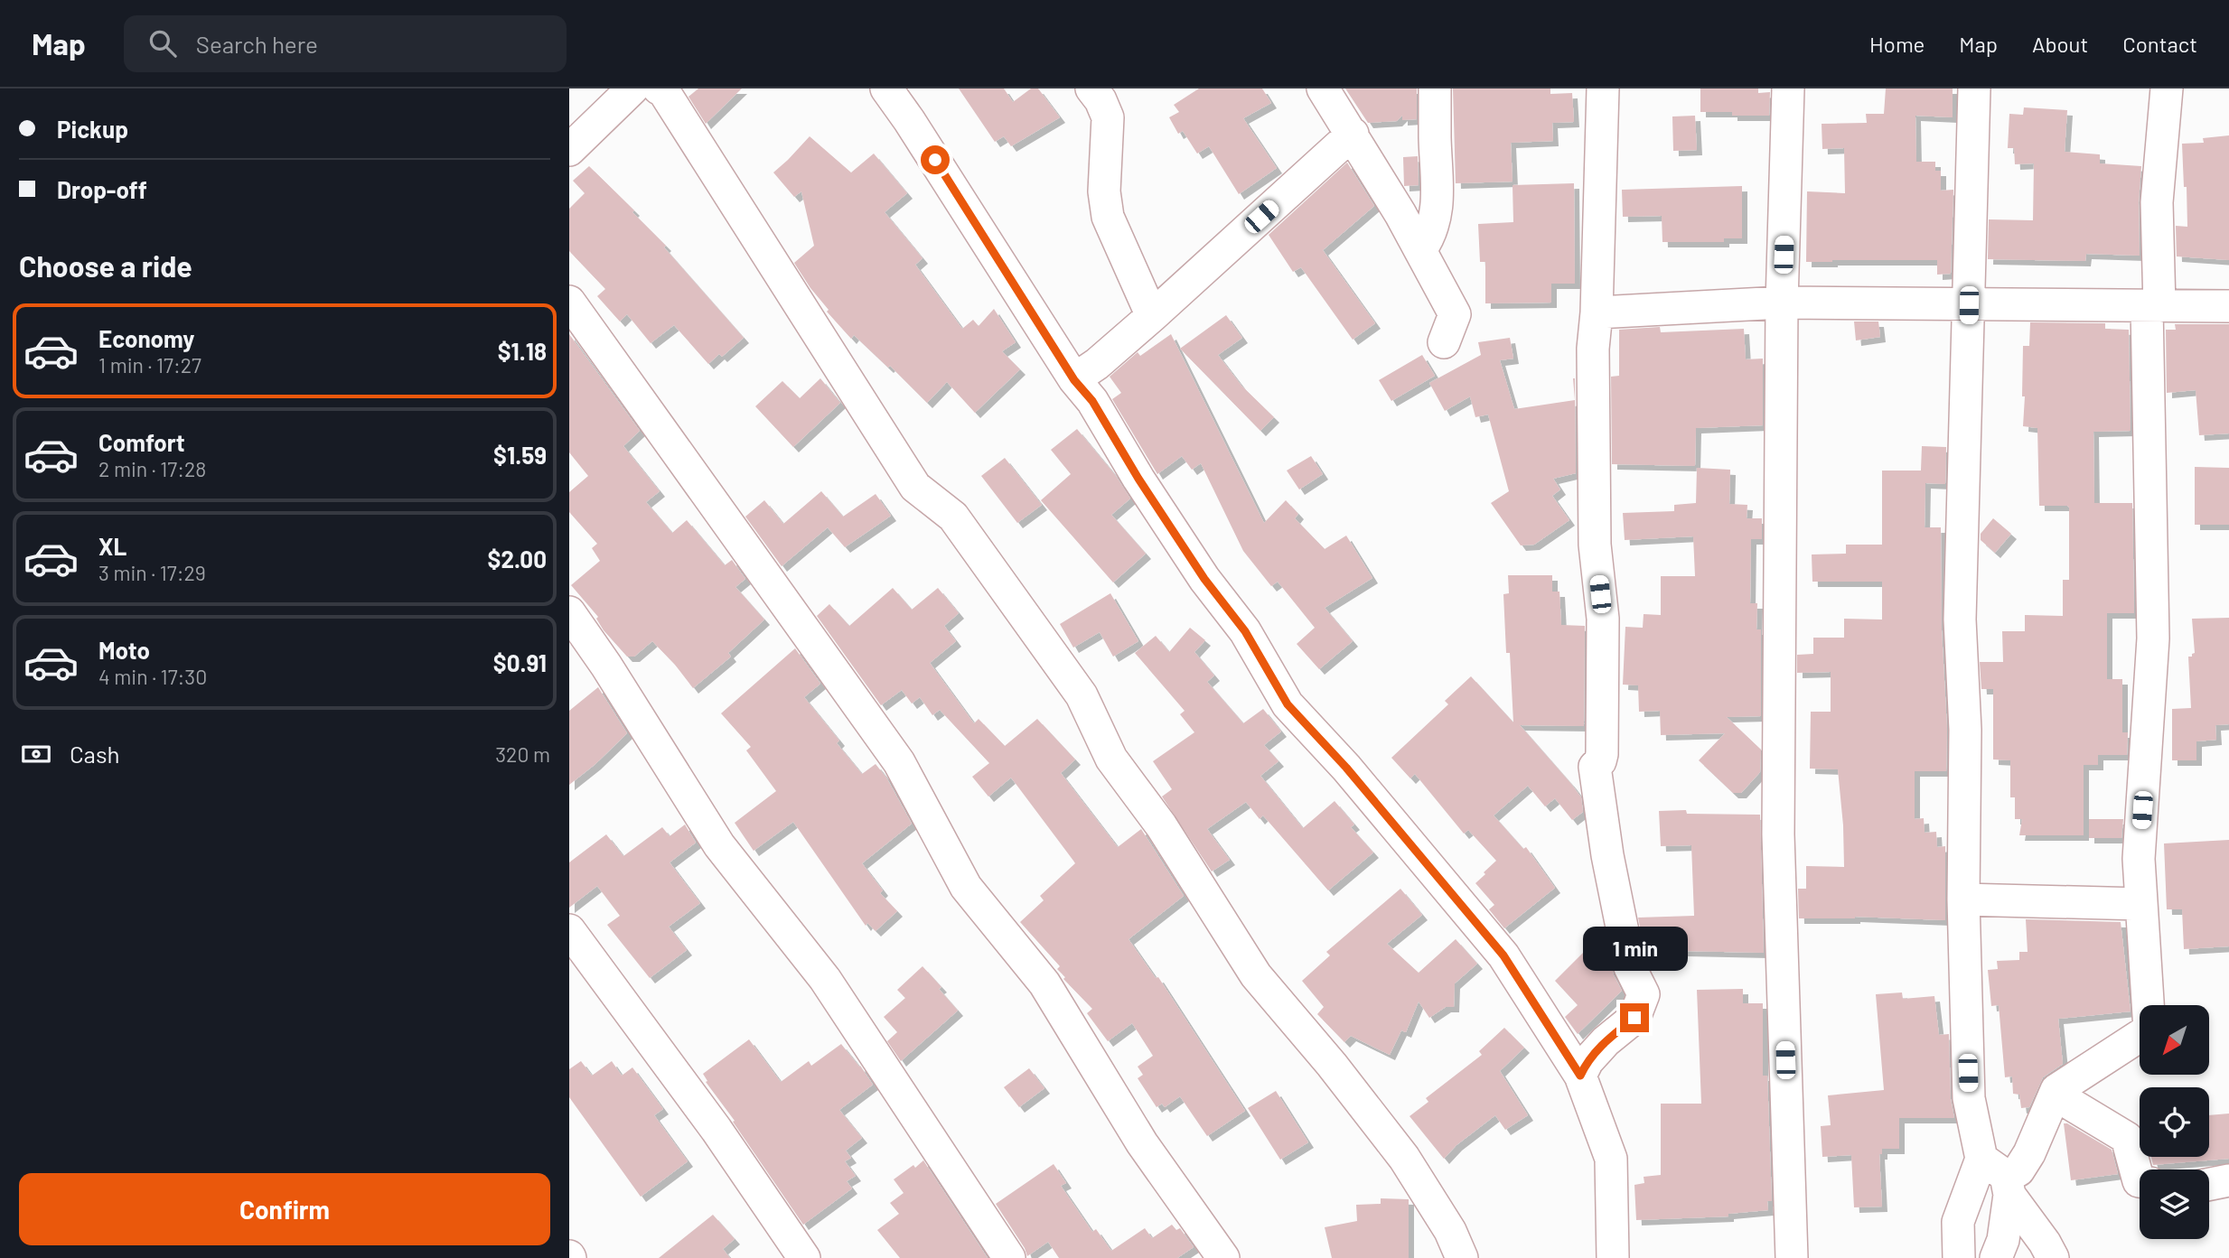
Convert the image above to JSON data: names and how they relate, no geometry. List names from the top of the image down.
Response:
{
  "north": "bottom left",
  "page": {
    "header": "Map",
    "search": "Search here",
    "nav": [
      "Home",
      "Map",
      "About",
      "Contact"
    ],
    "banner": ["Pickup", "Drop-off"],
    "heading": "Choose a ride",
    "list": [
      {
        "name": "Economy",
        "note": "1 min · 17:27",
        "value": "$1.18"
      },
      {
        "name": "Comfort",
        "note": "2 min · 17:28",
        "value": "$1.59"
      },
      {
        "name": "XL",
        "note": "3 min · 17:29",
        "value": "$2.00"
      },
      {
        "name": "Moto",
        "note": "4 min · 17:30",
        "value": "$0.91"
      }
    ],
    "pay": ["Cash", "320 m"],
    "bubble": "1 min",
    "buttons": "Confirm"
  }
}
